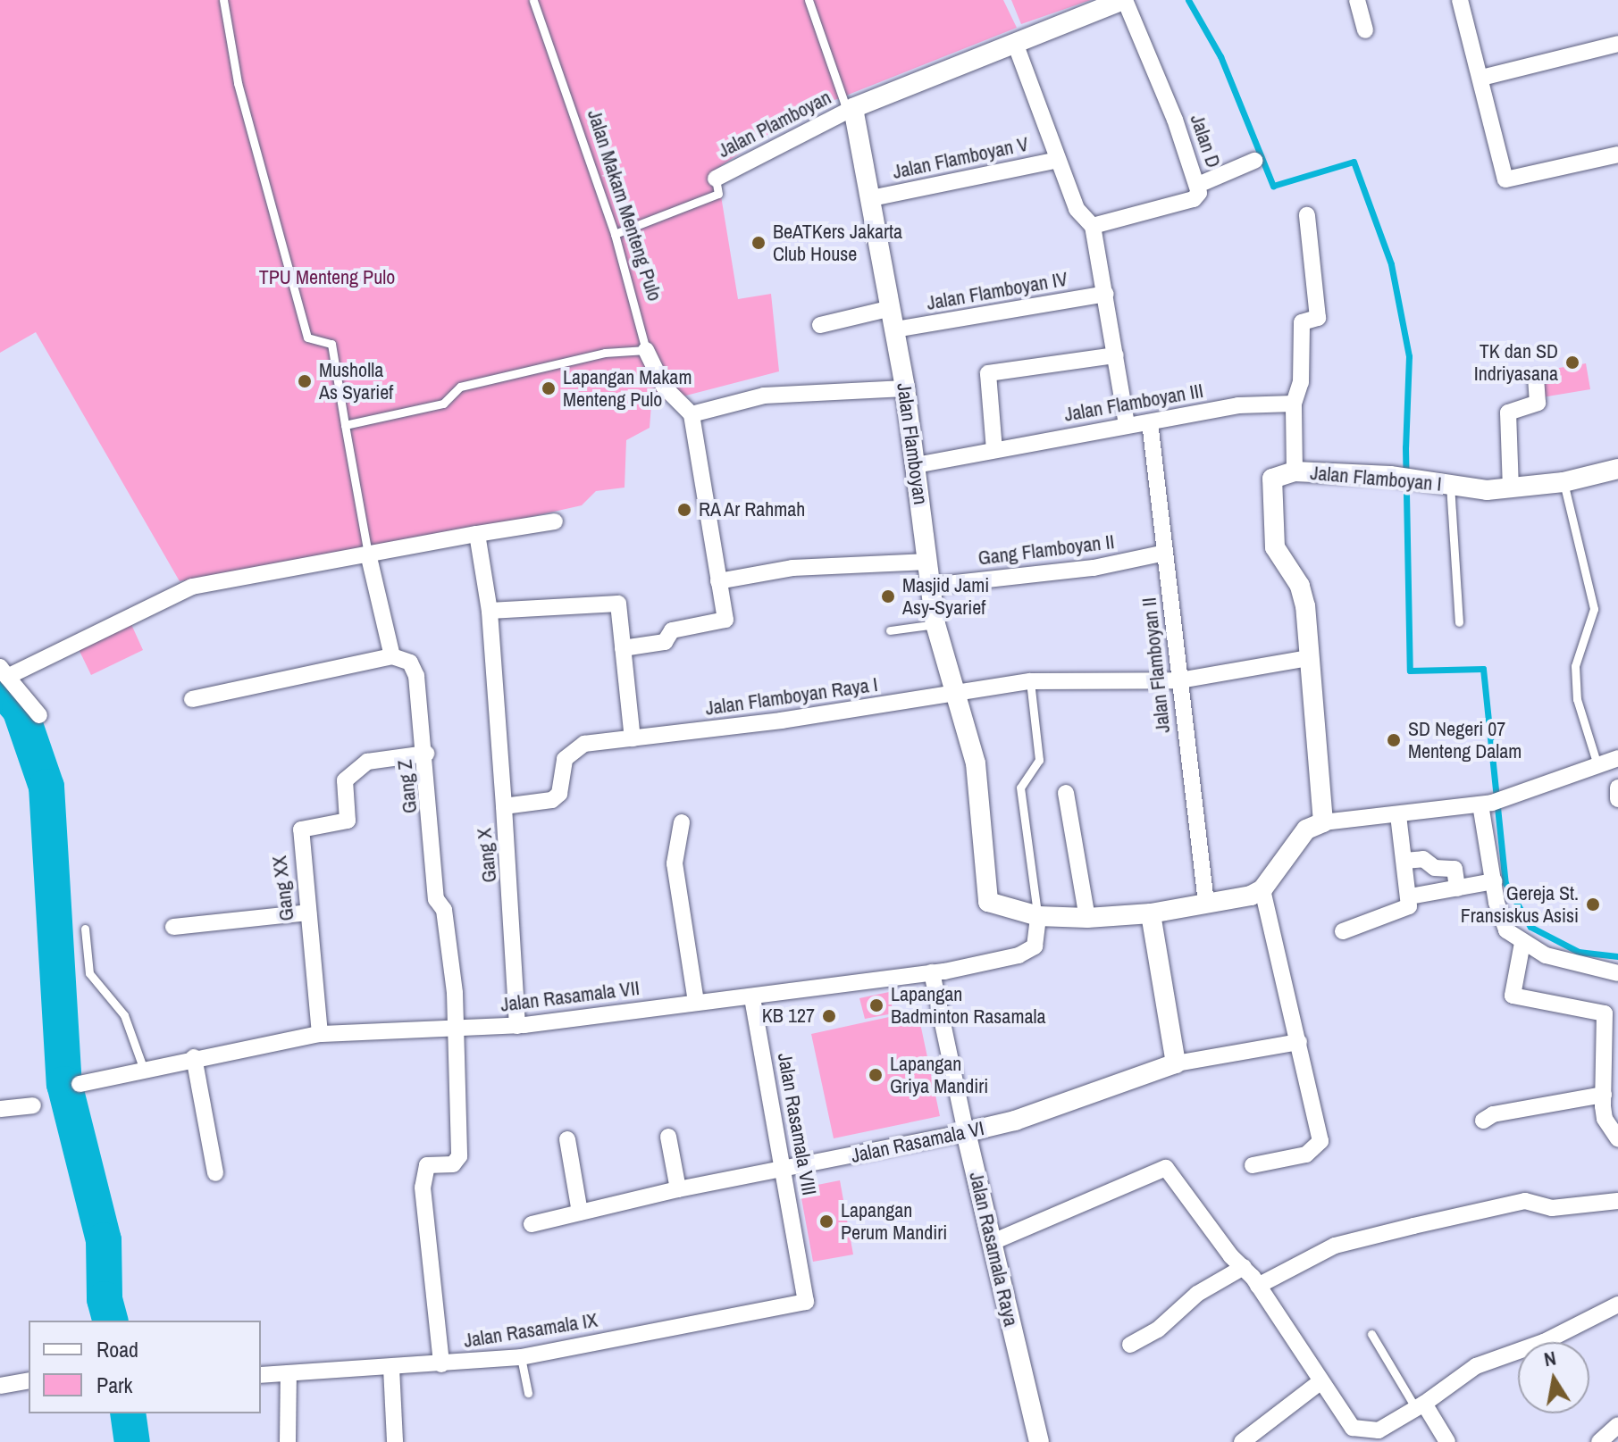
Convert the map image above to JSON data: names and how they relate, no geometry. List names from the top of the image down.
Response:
{
  "streets": {
    "street": [
      "Jalan Plamboyan",
      "Jalan D",
      "Jalan Flamboyan V",
      "Jalan Makam Menteng Pulo",
      "Jalan Flamboyan IV",
      "Jalan Flamboyan III",
      "Jalan Flamboyan",
      "Jalan Flamboyan I",
      "Gang Flamboyan II",
      "Jalan Flamboyan II",
      "Jalan Flamboyan Raya I",
      "Gang Z",
      "Gang X",
      "Gang XX",
      "Jalan Rasamala VII",
      "Jalan Rasamala VIII",
      "Jalan Rasamala VI",
      "Jalan Rasamala Raya",
      "Jalan Rasamala IX"
    ]
  },
  "crossings": [
    ["Jalan Plamboyan", "Jalan Flamboyan"],
    ["Jalan Flamboyan V", "Jalan Flamboyan"],
    ["Jalan Flamboyan IV", "Jalan Flamboyan"],
    ["Jalan Flamboyan III", "Jalan Flamboyan"],
    ["Jalan Flamboyan III", "Jalan Flamboyan II"],
    ["Jalan Flamboyan", "Gang Flamboyan II"],
    ["Jalan Flamboyan", "Jalan Flamboyan Raya I"],
    ["Jalan Flamboyan", "Jalan Rasamala VII"],
    ["Gang Flamboyan II", "Jalan Flamboyan II"],
    ["Jalan Flamboyan Raya I", "Gang X"],
    ["Gang Z", "Gang XX"],
    ["Gang Z", "Jalan Rasamala VII"],
    ["Gang X", "Jalan Rasamala VII"],
    ["Gang XX", "Jalan Rasamala VII"],
    ["Jalan Rasamala VII", "Jalan Rasamala VIII"],
    ["Jalan Rasamala VII", "Jalan Rasamala Raya"],
    ["Jalan Rasamala VIII", "Jalan Rasamala VI"],
    ["Jalan Rasamala VIII", "Jalan Rasamala IX"],
    ["Jalan Rasamala VI", "Jalan Rasamala Raya"]
  ],
  "parks": ["TPU Menteng Pulo"],
  "places": [
    "BeATKers Jakarta Club House",
    "TK dan SD Indriyasana",
    "Musholla As Syarief",
    "Lapangan Makam Menteng Pulo",
    "RA Ar Rahmah",
    "Masjid Jami Asy-Syarief",
    "SD Negeri 07 Menteng Dalam",
    "Gereja St. Fransiskus Asisi",
    "Lapangan Badminton Rasamala",
    "KB 127",
    "Lapangan Griya Mandiri",
    "Lapangan Perum Mandiri"
  ],
  "legend": ["Road", "Park"],
  "north": "top"
}
